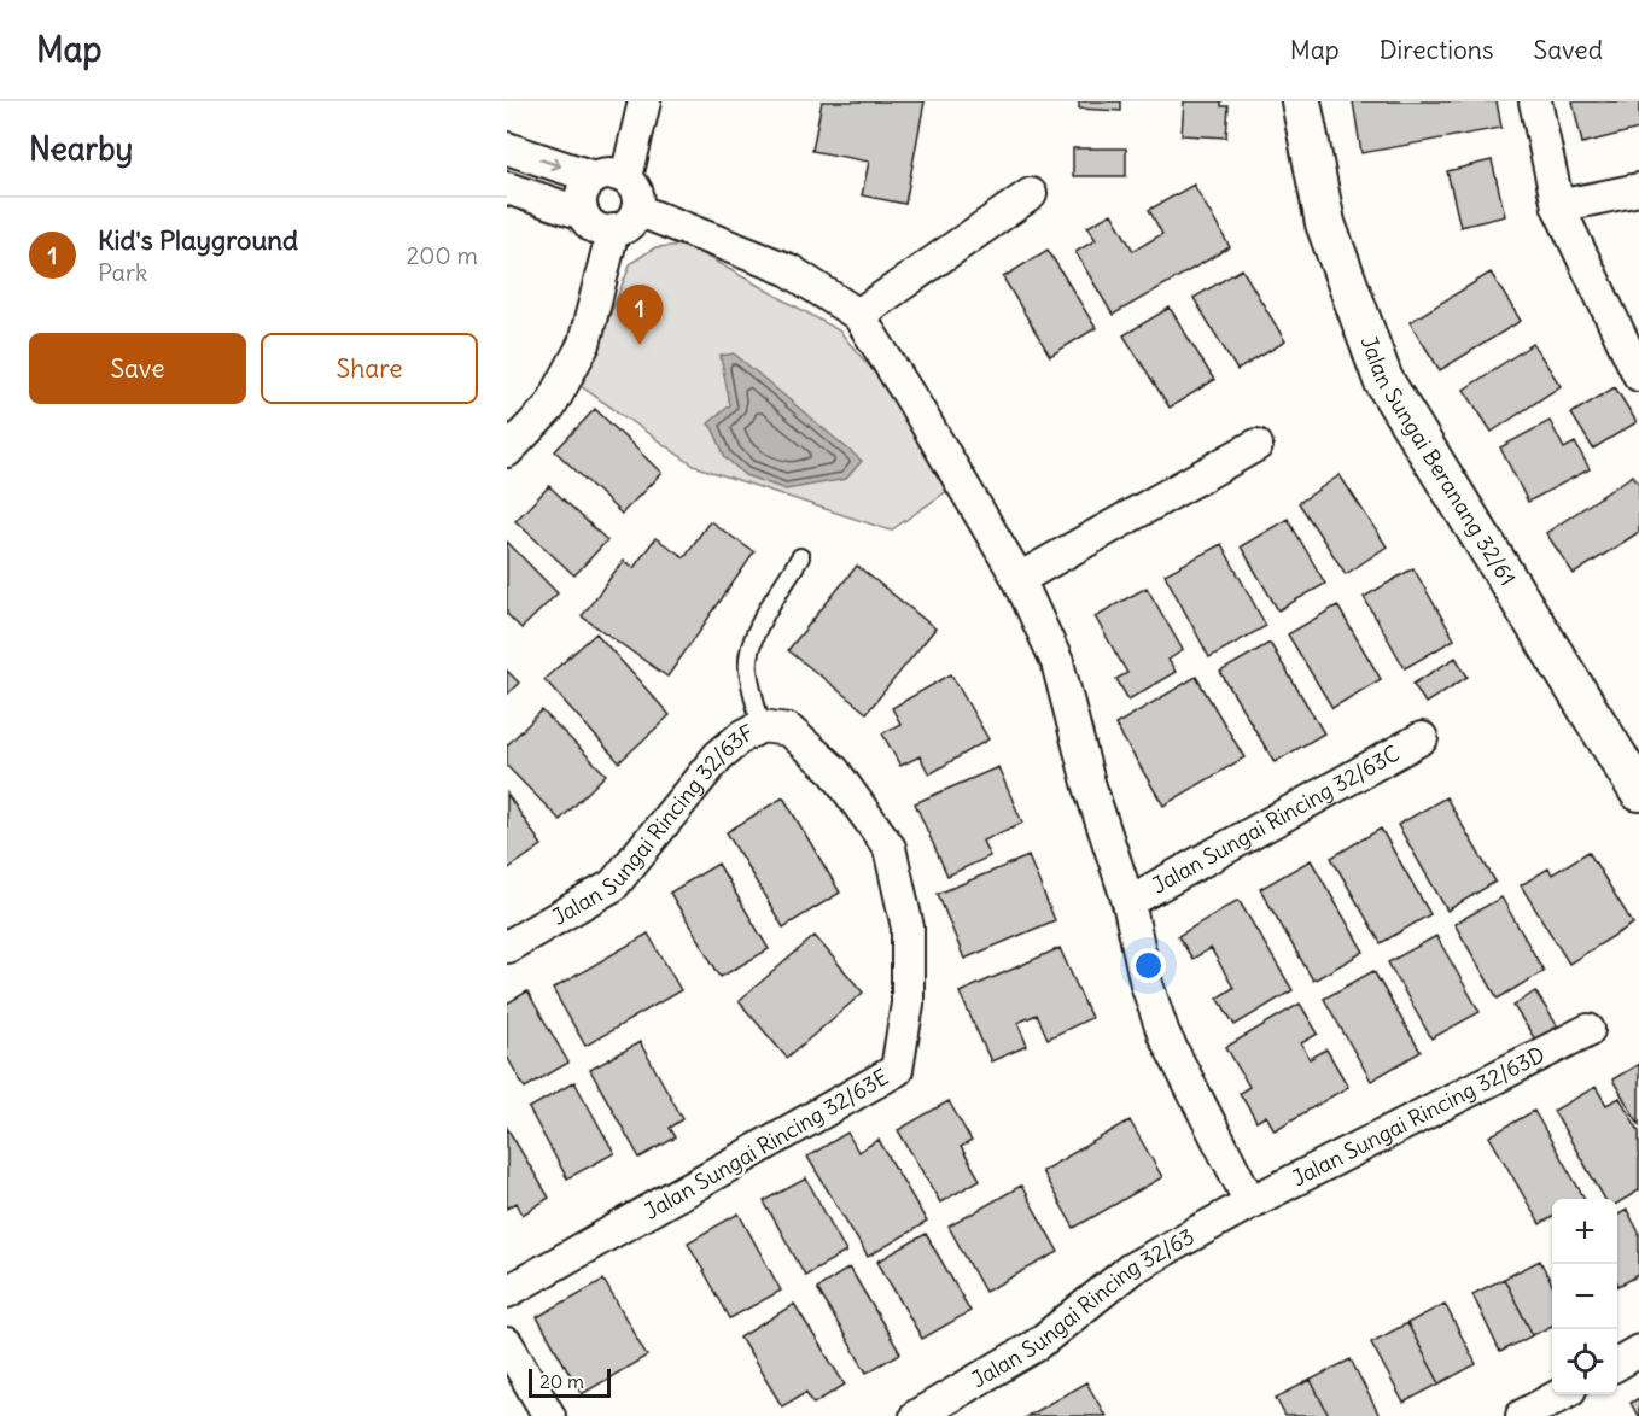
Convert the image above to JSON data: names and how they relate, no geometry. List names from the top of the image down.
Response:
{
  "streets": {
    "street": [
      "Jalan Sungai Beranang 32/61",
      "Jalan Sungai Rincing 32/63C",
      "Jalan Sungai Rincing 32/63F",
      "Jalan Sungai Rincing 32/63D",
      "Jalan Sungai Rincing 32/63E",
      "Jalan Sungai Rincing 32/63"
    ]
  },
  "crossings": [
    ["Jalan Sungai Rincing 32/63F", "Jalan Sungai Rincing 32/63E"],
    ["Jalan Sungai Rincing 32/63D", "Jalan Sungai Rincing 32/63"]
  ],
  "scale_bar": "20 m",
  "page": {
    "header": "Map",
    "nav": ["Map", "Directions", "Saved"],
    "heading": "Nearby",
    "list": [
      {
        "mark": "1",
        "name": "Kid's Playground",
        "note": "Park",
        "value": "200 m"
      }
    ],
    "pins": "1",
    "buttons": ["Save", "Share"],
    "map_buttons": ["+", "−"],
    "scale": "20 m"
  }
}
